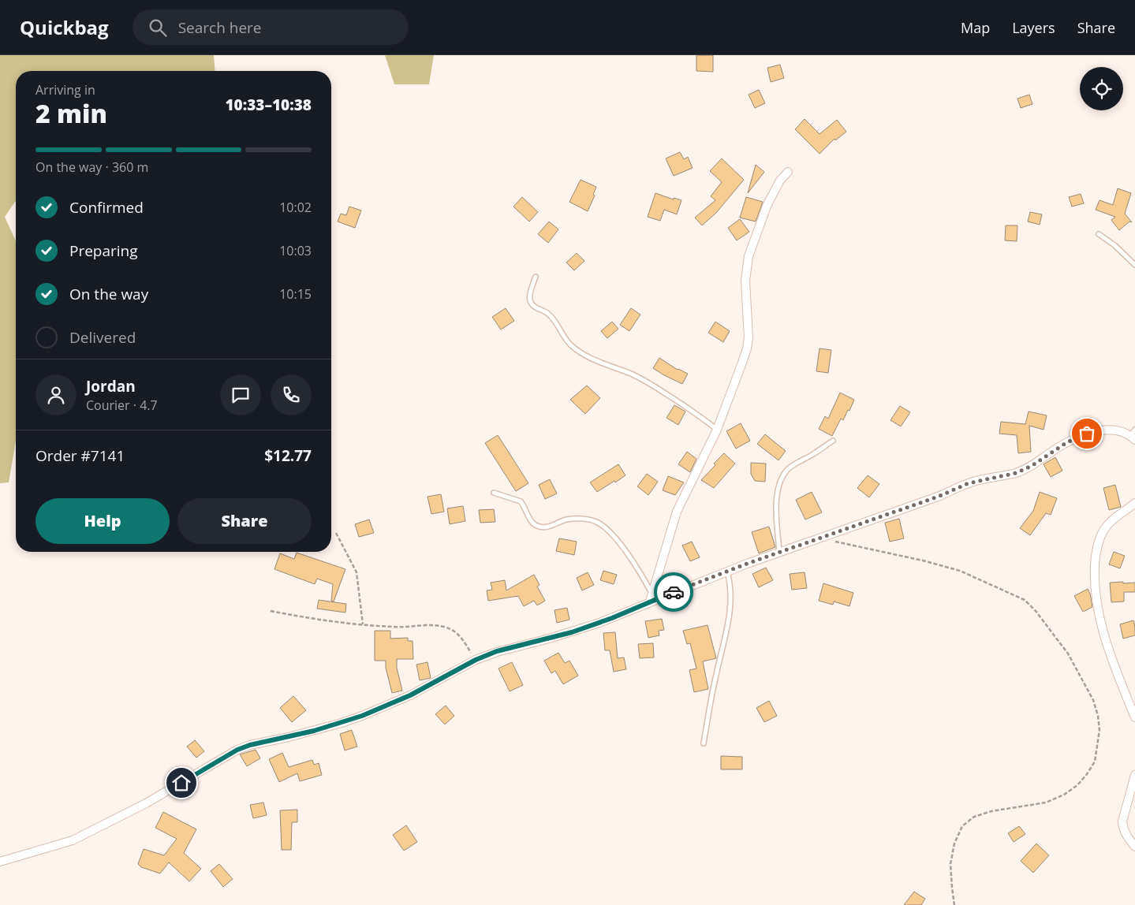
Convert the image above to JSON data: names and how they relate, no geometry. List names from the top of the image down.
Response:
{
  "page": {
    "header": "Quickbag",
    "search": "Search here",
    "nav": ["Map", "Layers", "Share"],
    "heading": ["2 min", "Arriving in", "10:33–10:38"],
    "panel": [
      "Jordan",
      "Courier · 4.7",
      "Order #7141",
      "$12.77"
    ],
    "bar": "On the way · 360 m",
    "list": [
      ["Confirmed", "10:02"],
      ["Preparing", "10:03"],
      ["On the way", "10:15"],
      "Delivered"
    ],
    "buttons": ["Help", "Share"]
  }
}
